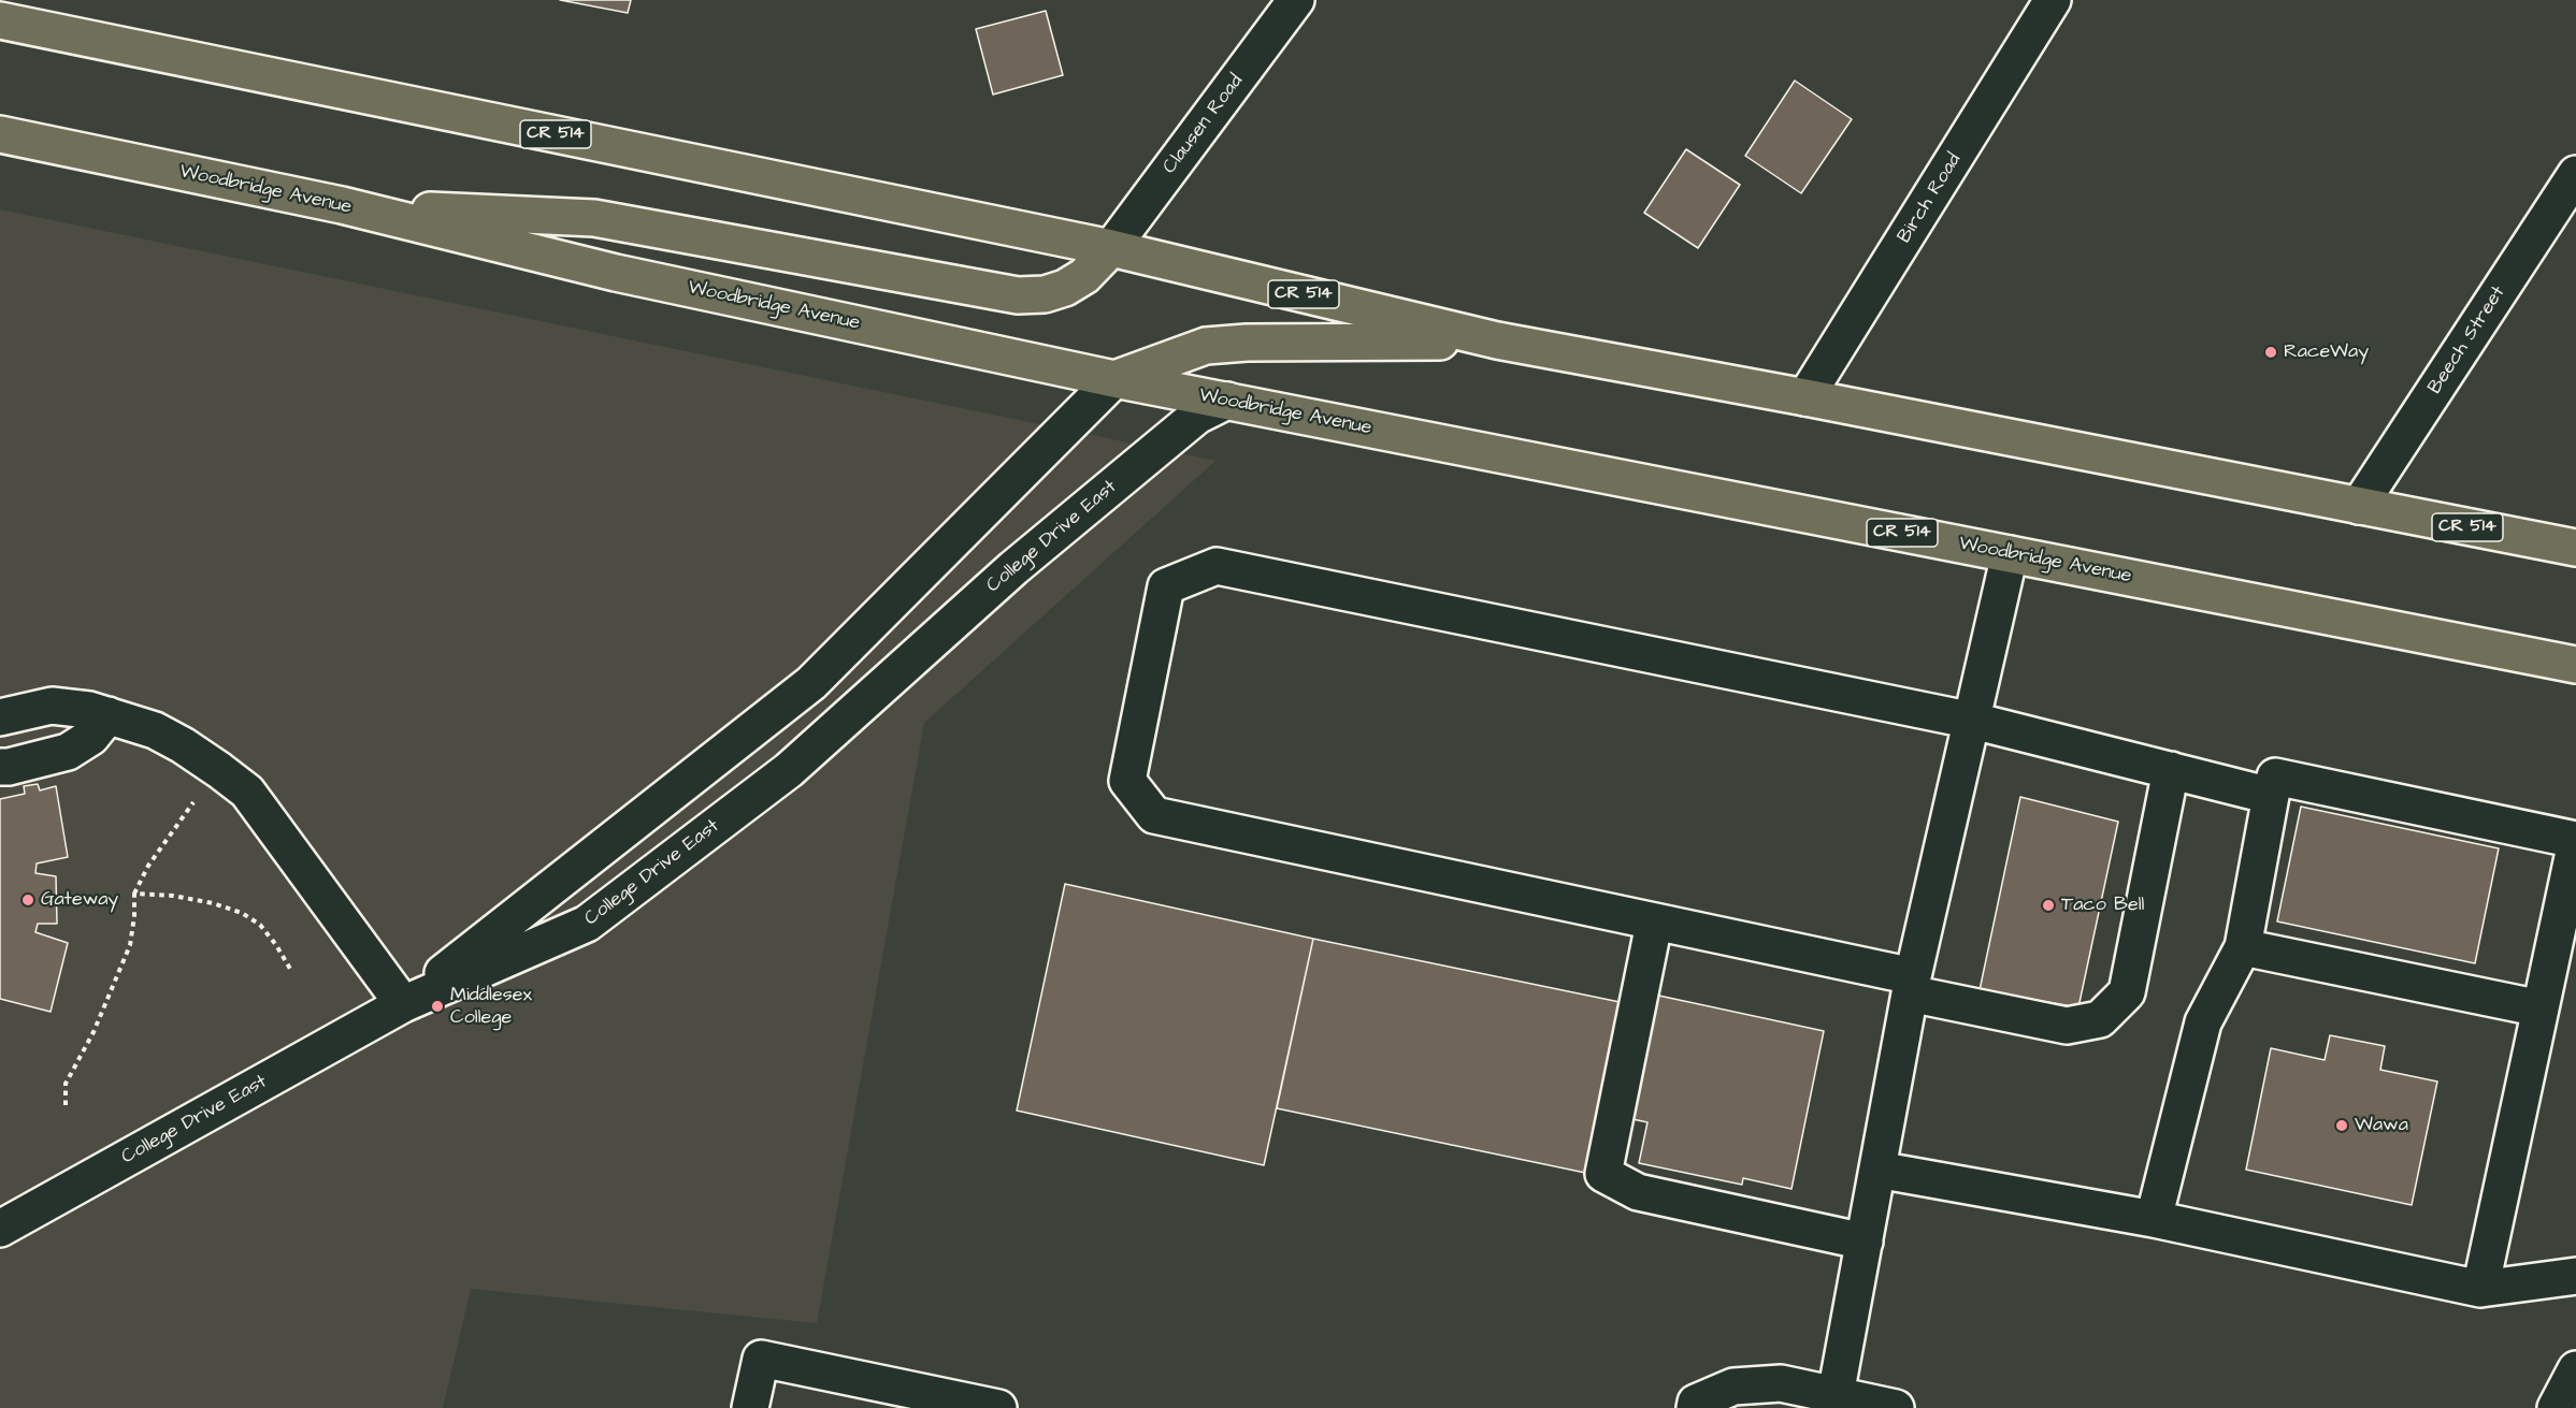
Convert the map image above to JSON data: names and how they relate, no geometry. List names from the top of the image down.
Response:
{
  "streets": {
    "main road": ["CR 514", "Woodbridge Avenue"],
    "street": [
      "Clausen Road",
      "Birch Road",
      "Beech Street",
      "College Drive East"
    ]
  },
  "crossings": [
    ["Clausen Road", "CR 514"],
    ["CR 514", "Birch Road"],
    ["CR 514", "Beech Street"],
    ["Woodbridge Avenue", "College Drive East"]
  ],
  "places": [
    "RaceWay",
    "Gateway",
    "Taco Bell",
    "Middlesex College",
    "Wawa"
  ]
}
